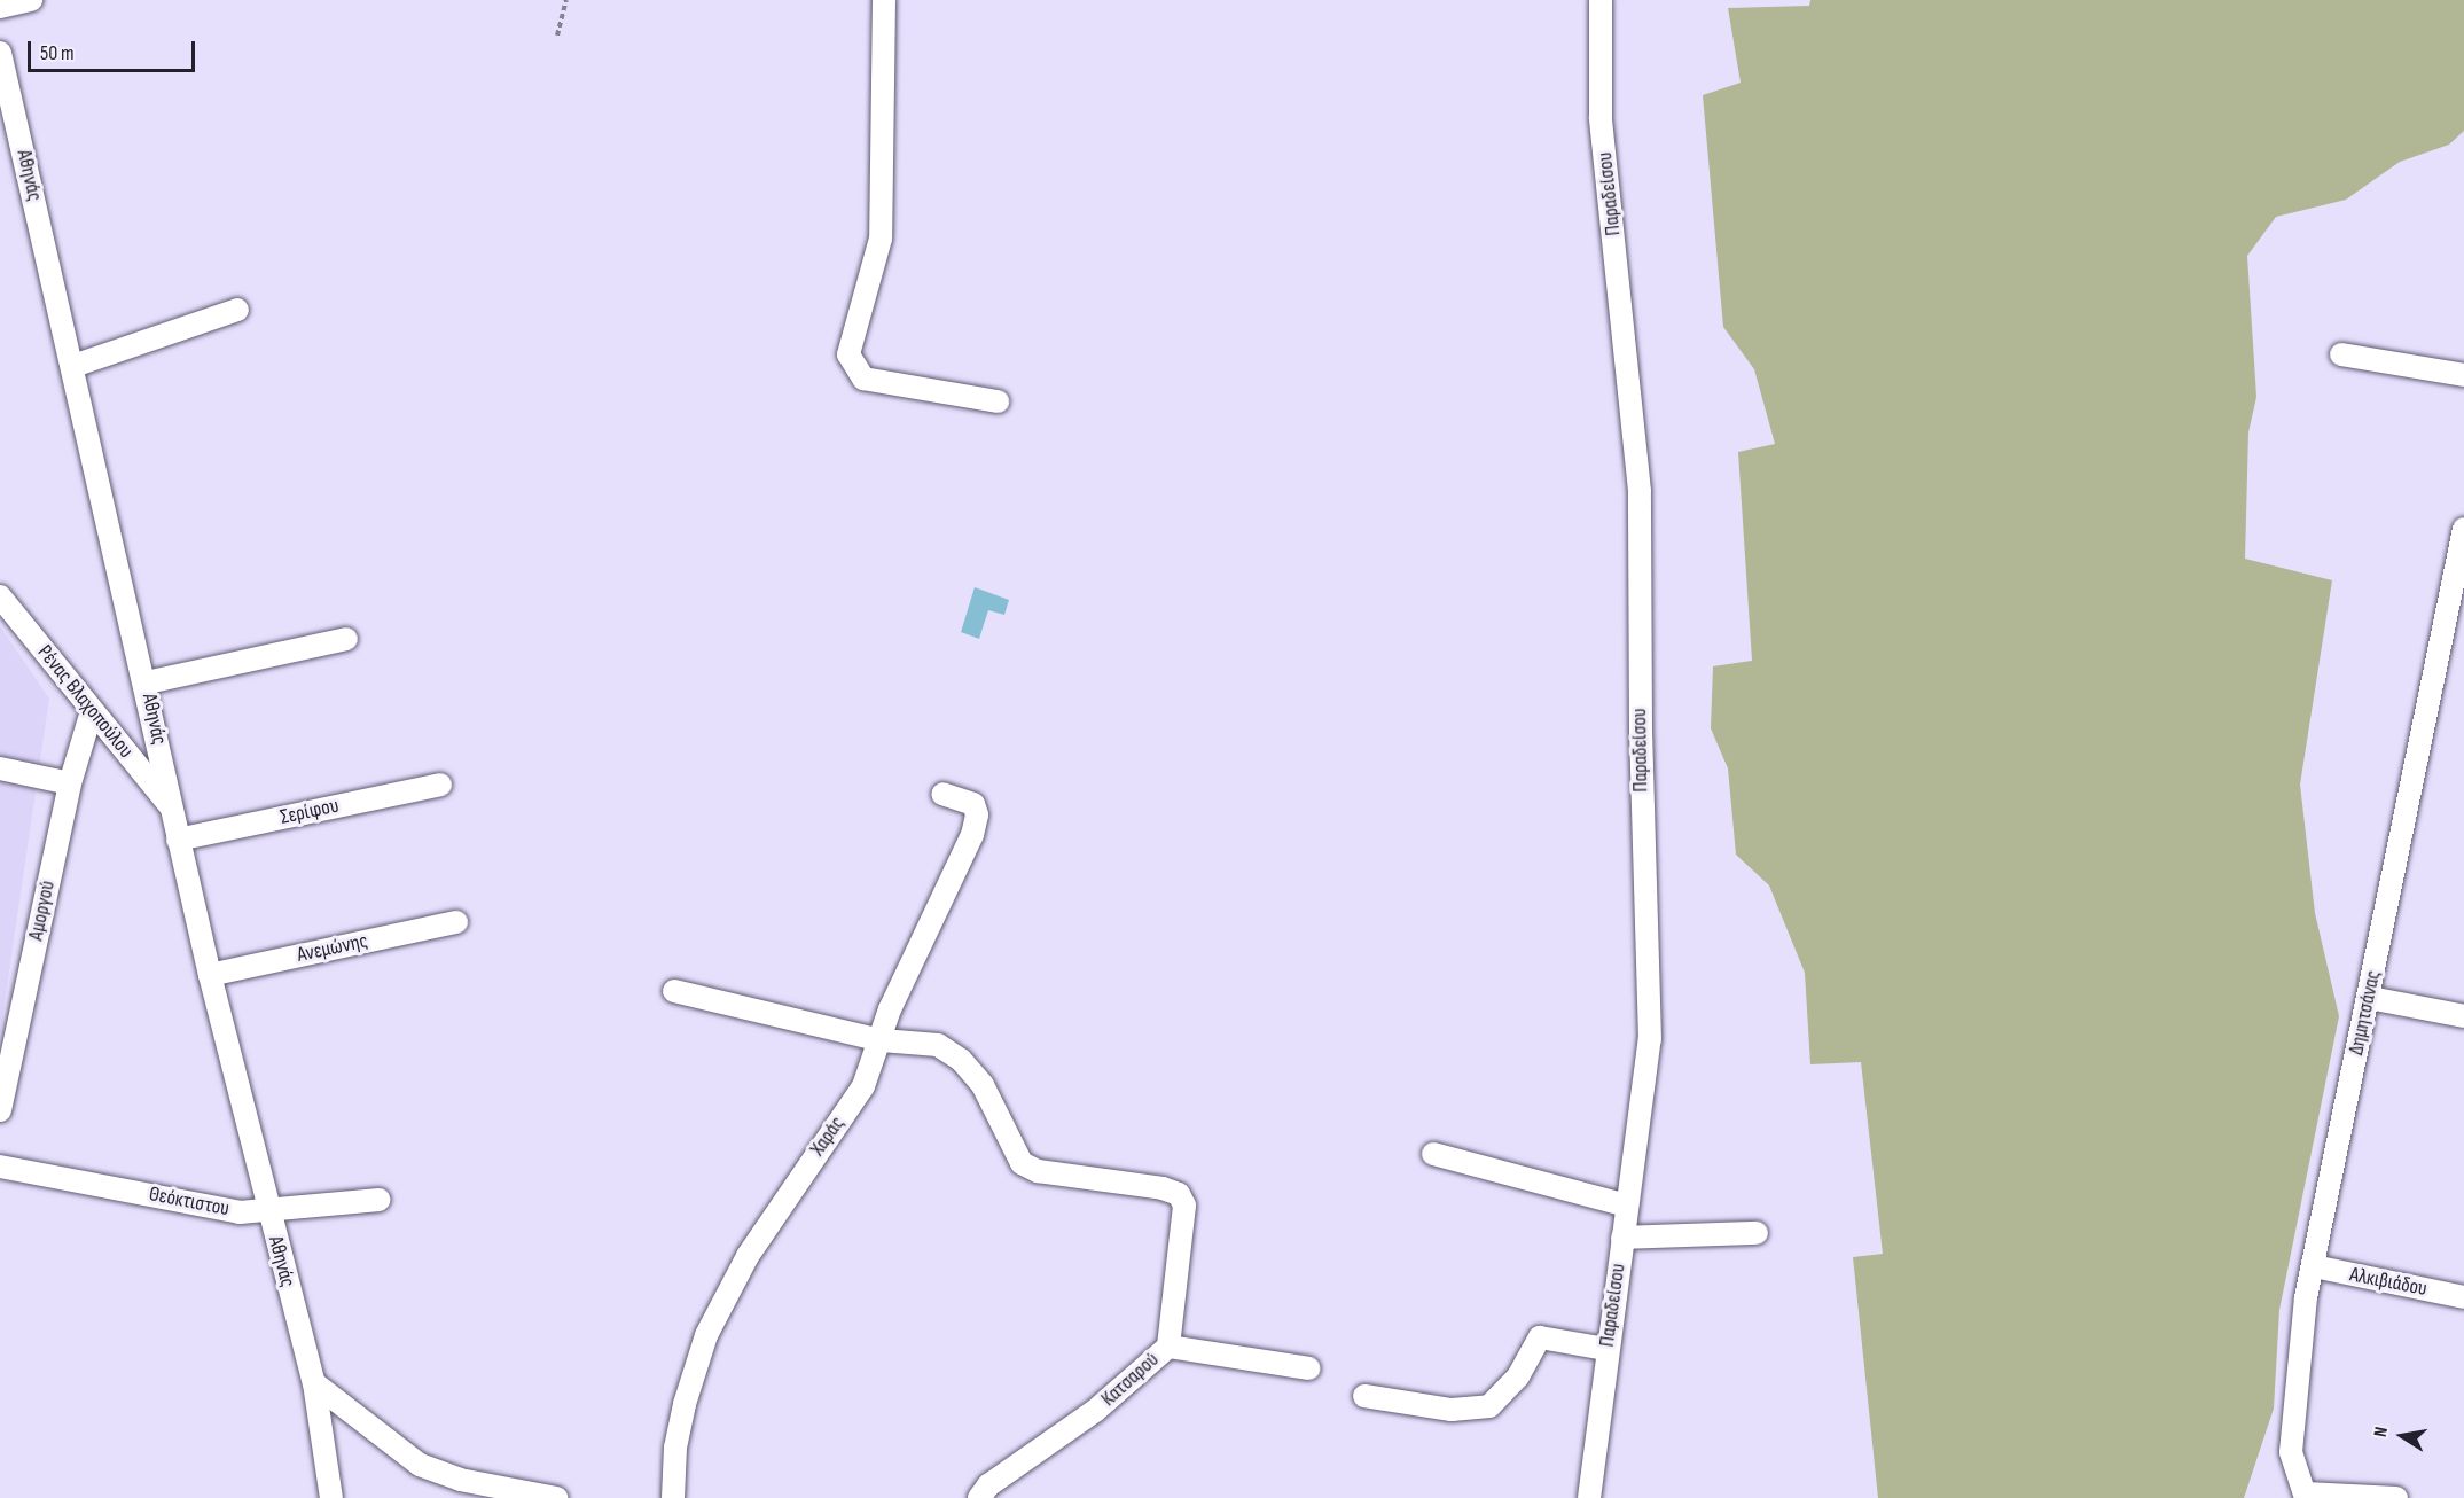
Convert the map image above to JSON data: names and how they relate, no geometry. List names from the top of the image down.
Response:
{
  "streets": {
    "street": [
      "Αθηνάς",
      "Παραδείσου",
      "Ρένας Βλαχοπούλου",
      "Σερίφου",
      "Αμοργού",
      "Ανεμώνης",
      "Δημητσάνας",
      "Χαράς",
      "Θεόκτιστου",
      "Αλκιβιάδου",
      "Κατσαρού"
    ]
  },
  "crossings": [
    ["Αθηνάς", "Ρένας Βλαχοπούλου"],
    ["Αθηνάς", "Σερίφου"],
    ["Αθηνάς", "Ανεμώνης"],
    ["Αθηνάς", "Θεόκτιστου"],
    ["Ρένας Βλαχοπούλου", "Αμοργού"],
    ["Δημητσάνας", "Αλκιβιάδου"]
  ],
  "scale_bar": "50 m",
  "north": "left"
}
